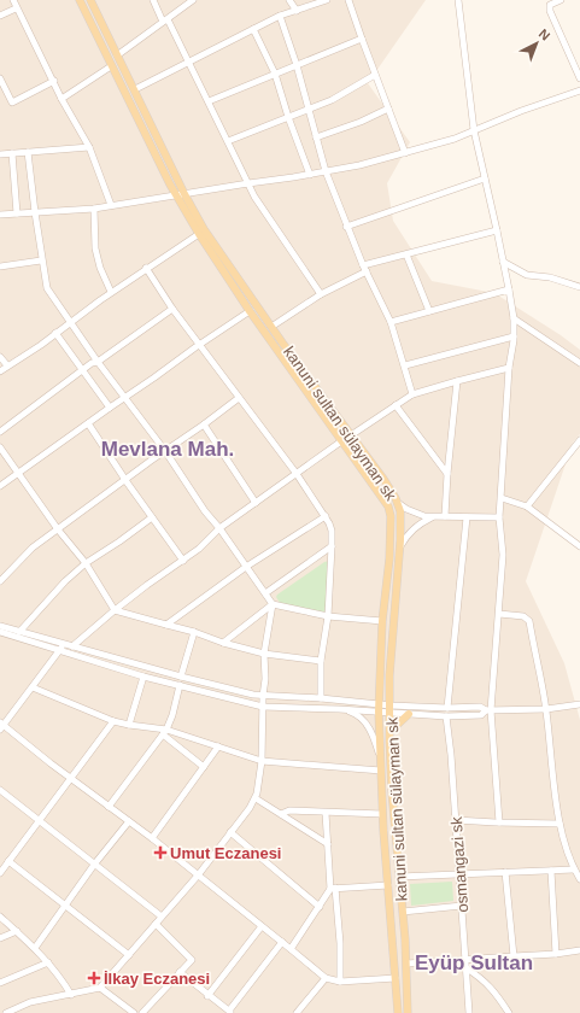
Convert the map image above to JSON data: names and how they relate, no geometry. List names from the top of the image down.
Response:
{
  "streets": {
    "main road": ["kanuni sultan sülayman sk"],
    "street": ["osmangazi sk"]
  },
  "districts": ["Mevlana Mah.", "Eyüp Sultan"],
  "places": {
    "health": ["Umut Eczanesi", "İlkay Eczanesi"]
  },
  "north": "top right"
}
